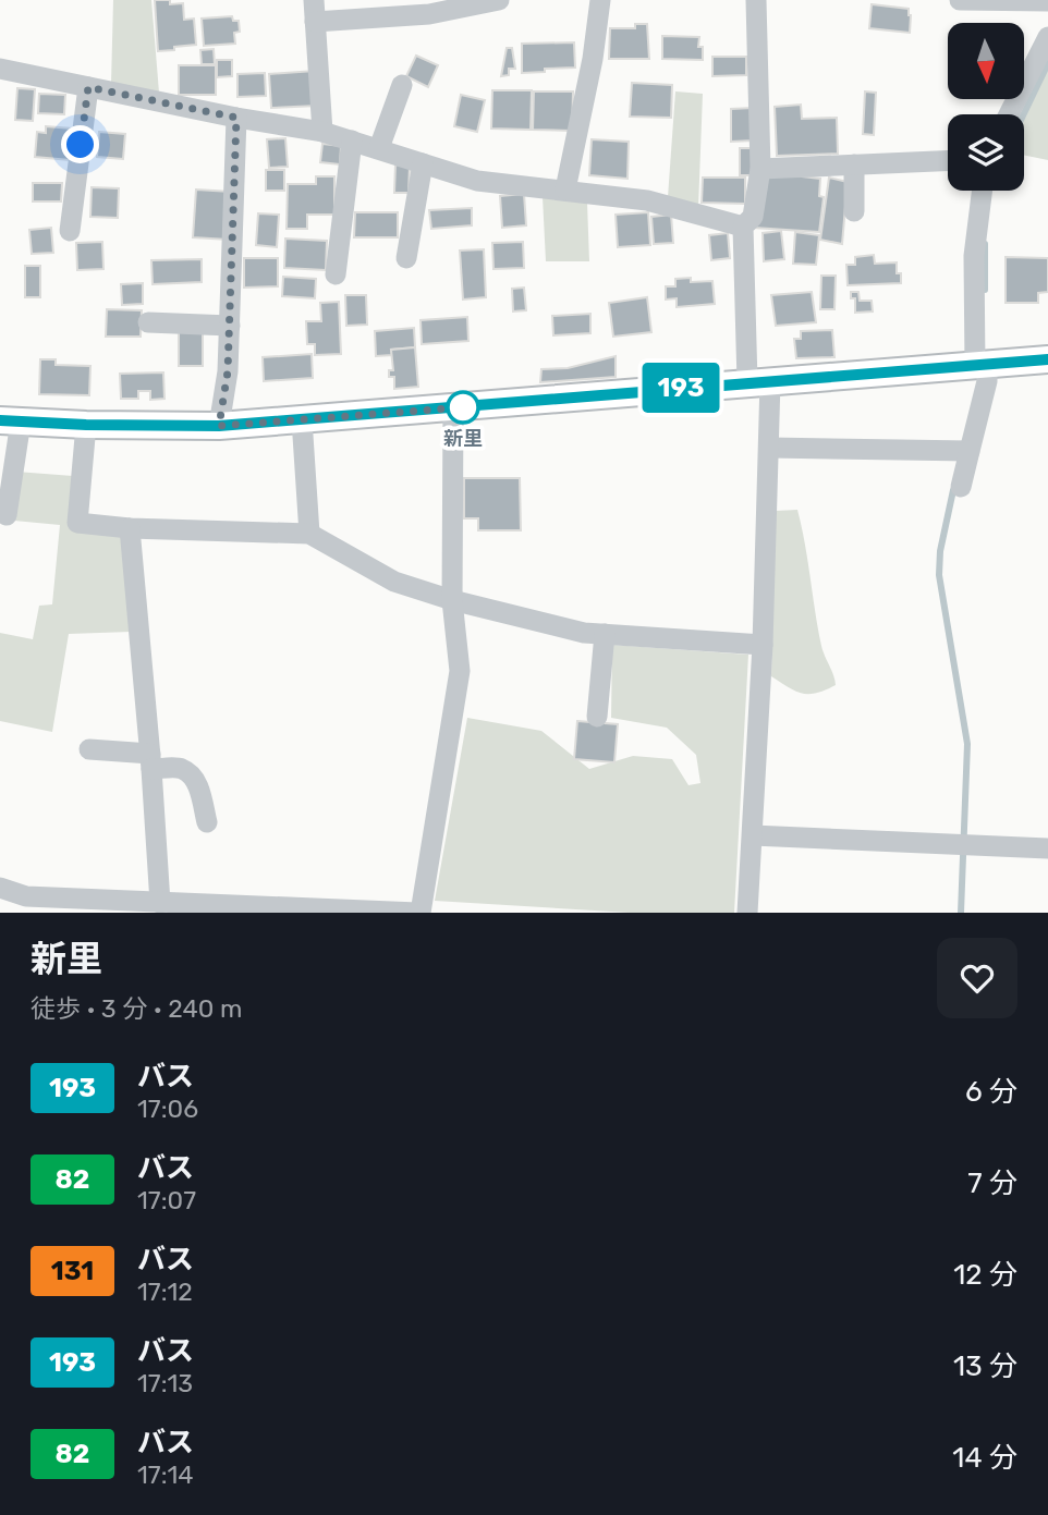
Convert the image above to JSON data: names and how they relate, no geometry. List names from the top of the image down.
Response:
{
  "places": ["新里"],
  "lines": ["bus line 193"],
  "north": "bottom",
  "page": {
    "on_map": "193",
    "heading": ["新里", "徒歩 · 3 分 · 240 m"],
    "list": [
      {
        "mark": "193",
        "name": "バス",
        "note": "17:06",
        "value": "6 分"
      },
      {
        "mark": "82",
        "name": "バス",
        "note": "17:07",
        "value": "7 分"
      },
      {
        "mark": "131",
        "name": "バス",
        "note": "17:12",
        "value": "12 分"
      },
      {
        "mark": "193",
        "name": "バス",
        "note": "17:13",
        "value": "13 分"
      },
      {
        "mark": "82",
        "name": "バス",
        "note": "17:14",
        "value": "14 分"
      }
    ]
  }
}
